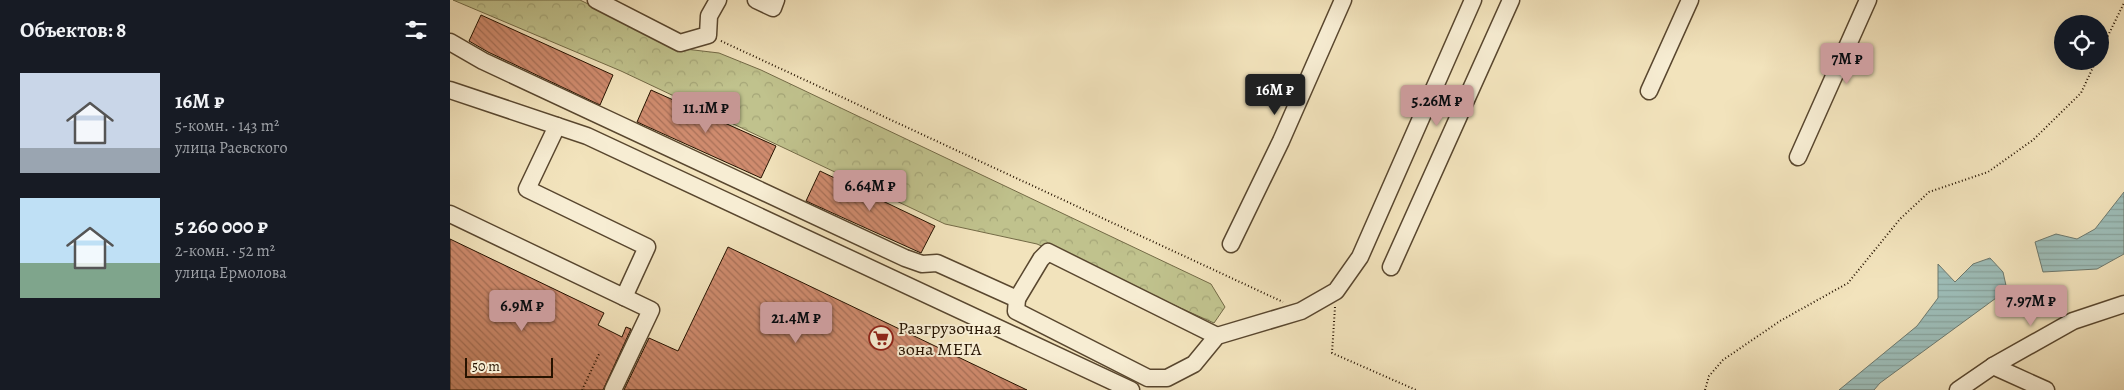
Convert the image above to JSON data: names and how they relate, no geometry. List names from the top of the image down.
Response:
{
  "places": {
    "supermarket": ["Разгрузочная зона МЕГА"]
  },
  "scale_bar": "50 m",
  "page": {
    "heading": "Объектов: 8",
    "price": [
      "7M ₽",
      "16M ₽",
      "5.26M ₽",
      "11.1M ₽",
      "6.64M ₽",
      "7.97M ₽",
      "6.9M ₽",
      "21.4M ₽"
    ],
    "list": [
      {
        "name": "16M ₽",
        "note": "5-комн. · 143 m² · улица Раевского"
      },
      {
        "name": "5 260 000 ₽",
        "note": "2-комн. · 52 m² · улица Ермолова"
      }
    ],
    "scale": "50 m"
  }
}
